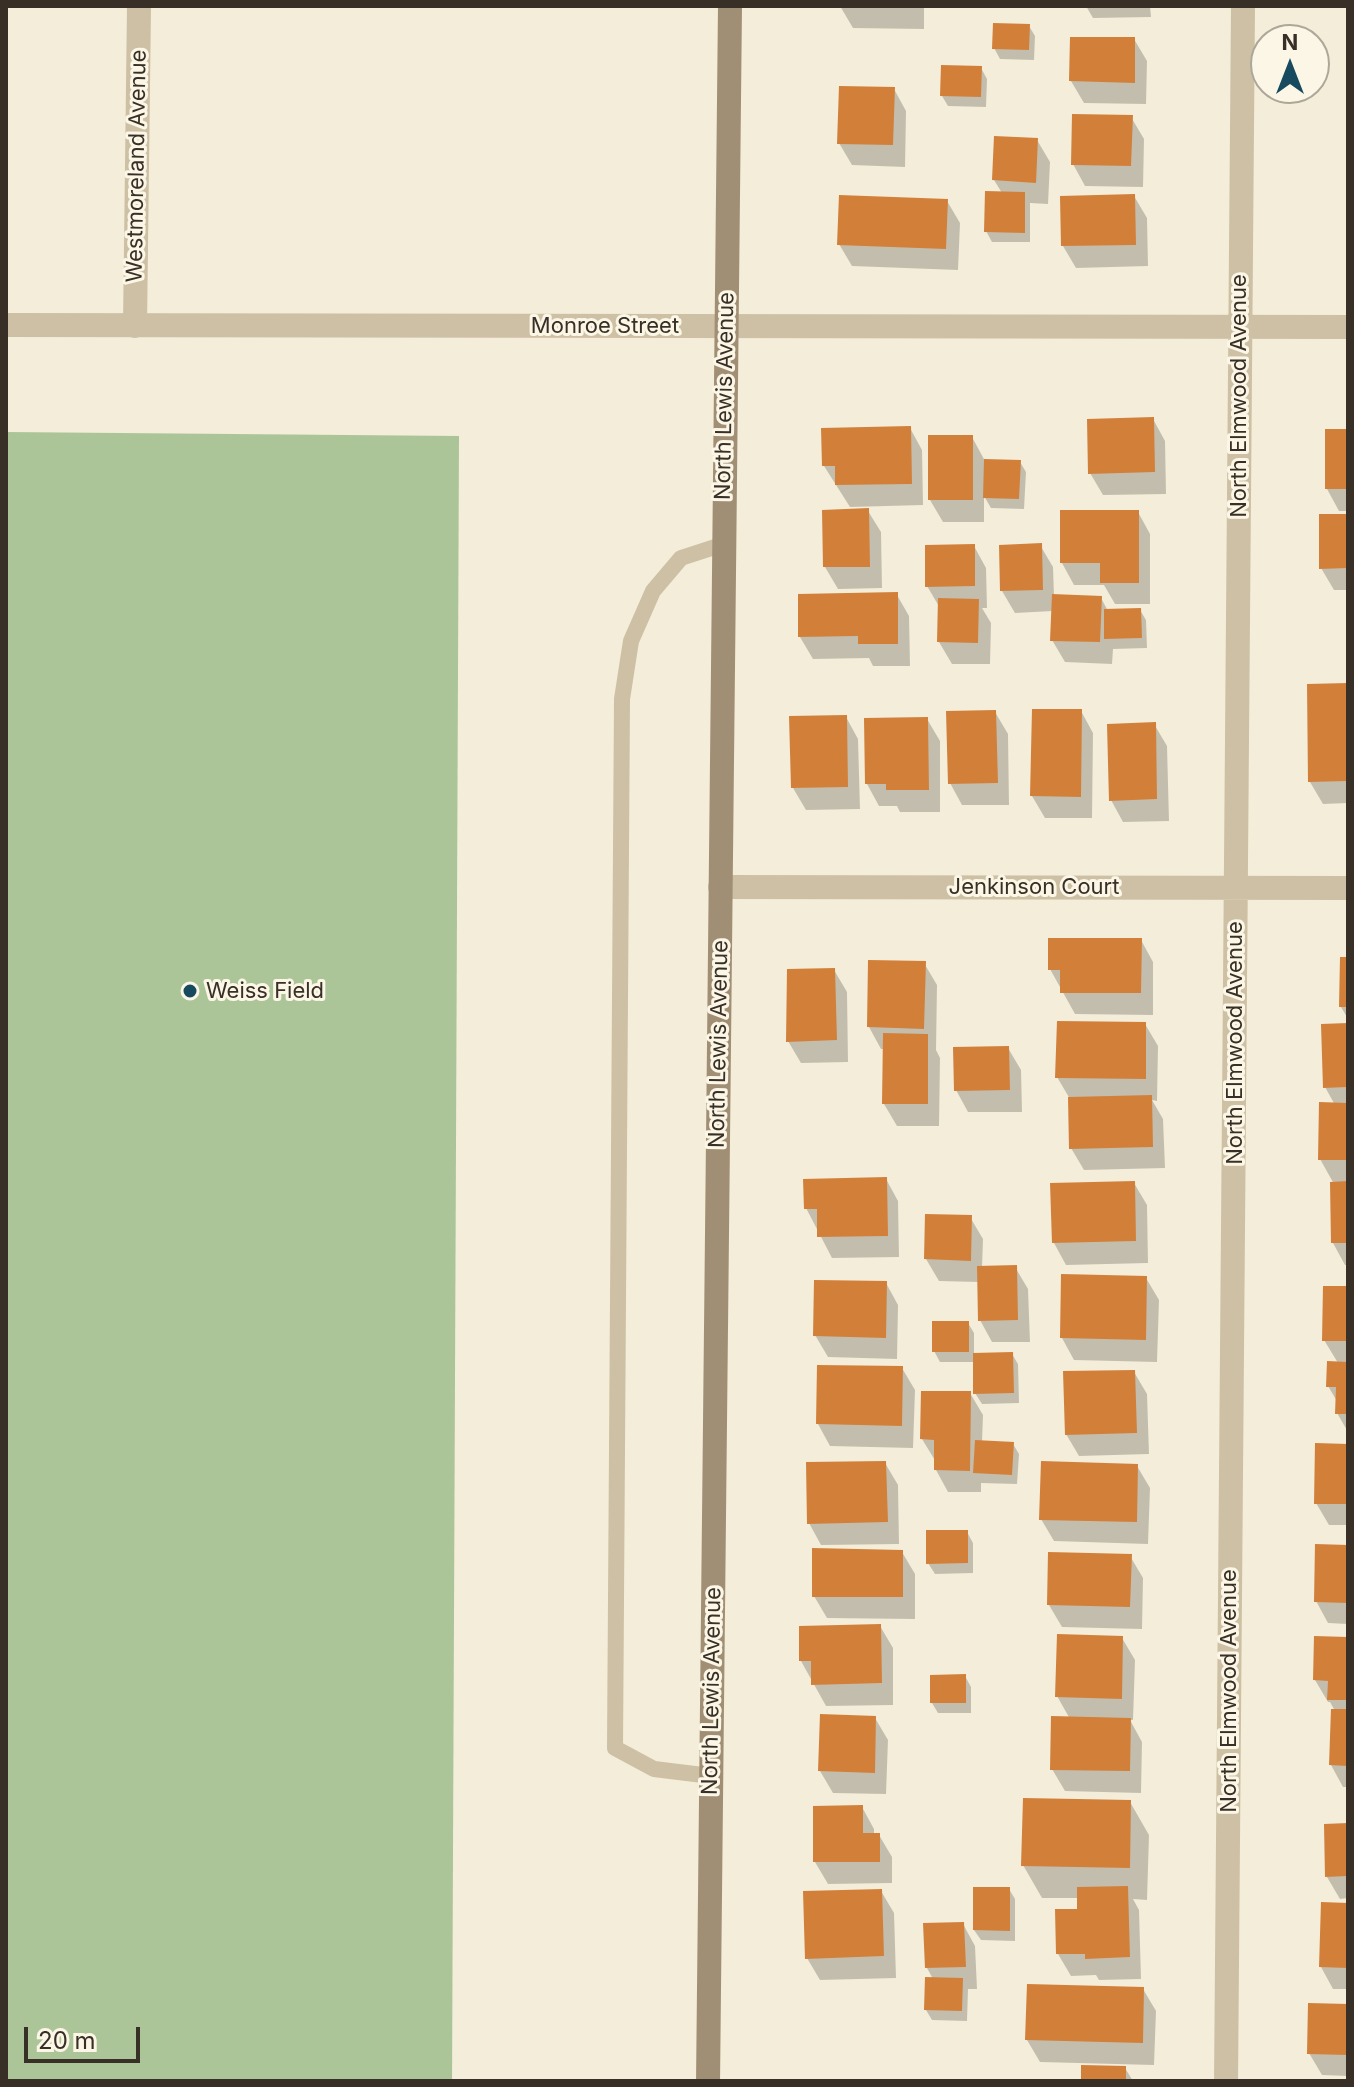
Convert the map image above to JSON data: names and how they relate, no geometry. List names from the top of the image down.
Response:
{
  "streets": {
    "main road": ["North Lewis Avenue"],
    "street": [
      "Westmoreland Avenue",
      "Monroe Street",
      "North Elmwood Avenue",
      "Jenkinson Court"
    ]
  },
  "crossings": [
    ["Westmoreland Avenue", "Monroe Street"],
    ["Monroe Street", "North Lewis Avenue"],
    ["Monroe Street", "North Elmwood Avenue"],
    ["North Lewis Avenue", "Jenkinson Court"],
    ["North Elmwood Avenue", "Jenkinson Court"]
  ],
  "places": ["Weiss Field"],
  "scale_bar": "20 m",
  "north": "top"
}
